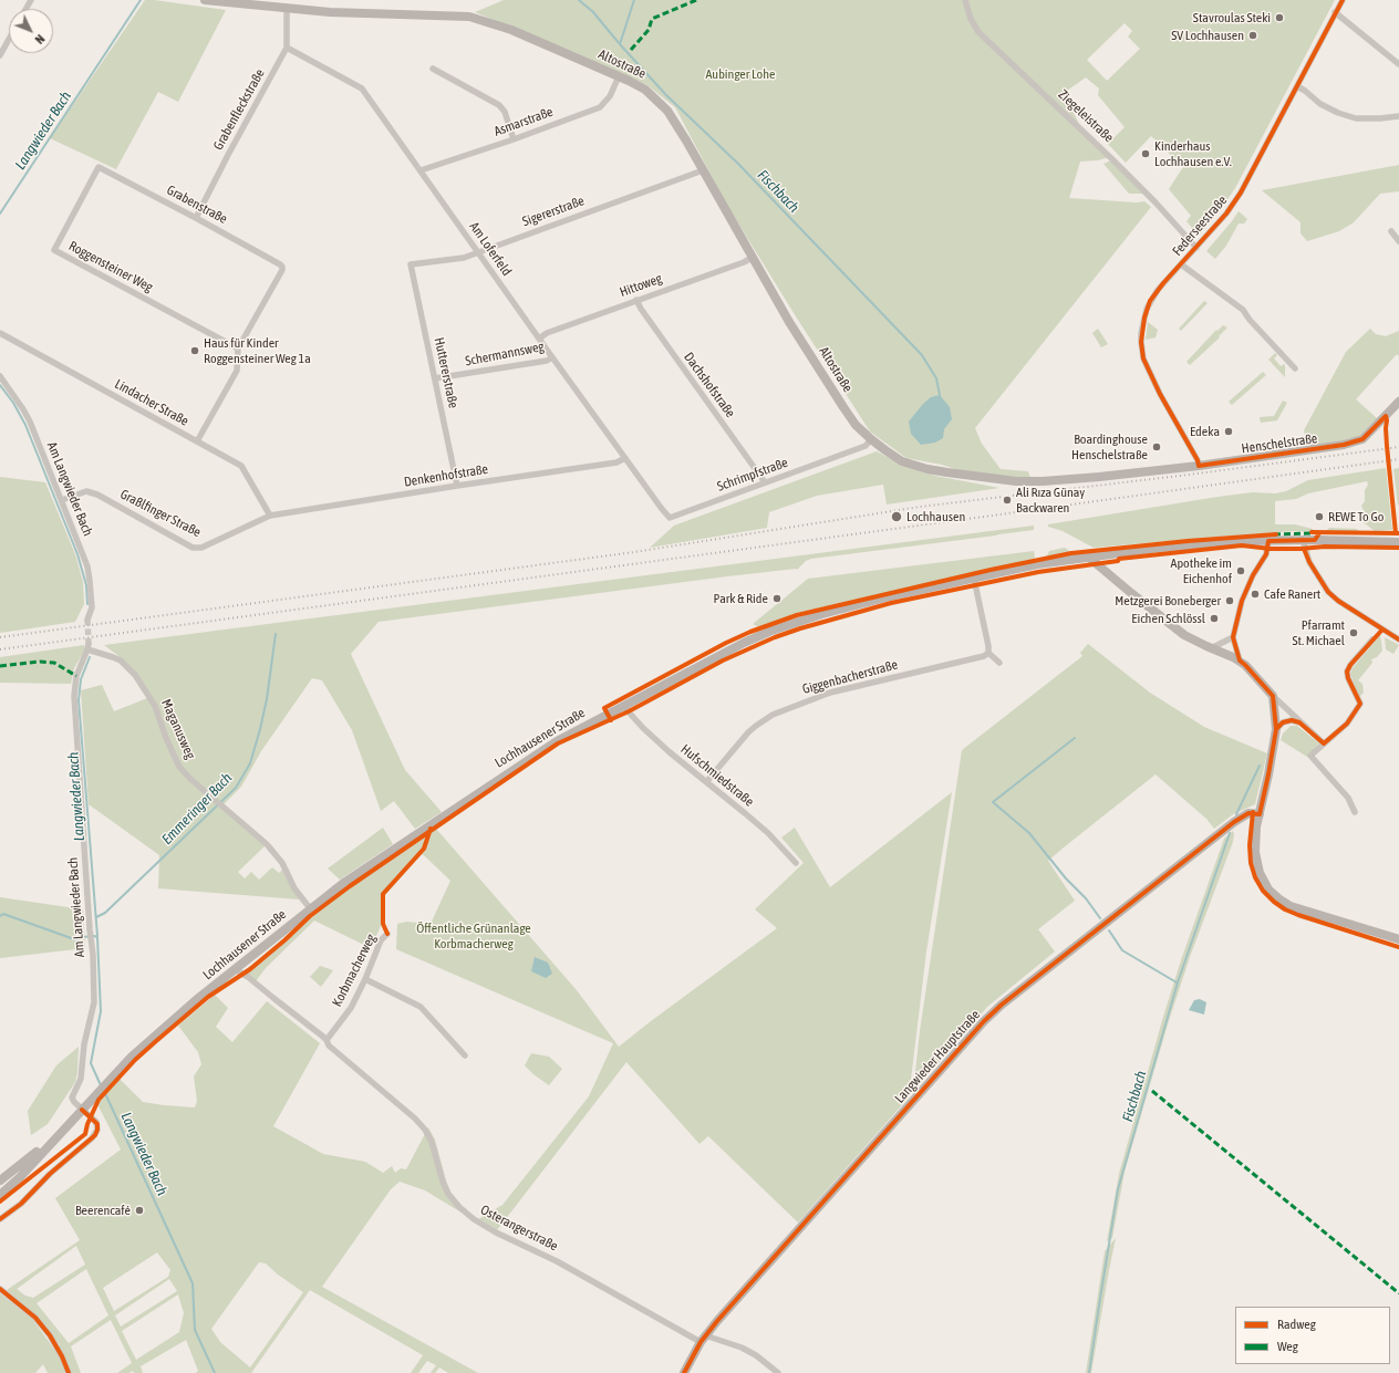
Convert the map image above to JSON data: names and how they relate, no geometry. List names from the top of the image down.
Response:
{
  "streets": {
    "main road": [
      "Altostraße",
      "Henschelstraße",
      "Lochhausener Straße",
      "Langwieder Hauptstraße"
    ],
    "street": [
      "Grabenfleckstraße",
      "Ziegeleistraße",
      "Asmarstraße",
      "Grabenstraße",
      "Sigererstraße",
      "Federseestraße",
      "Am Loferfeld",
      "Roggensteiner Weg",
      "Hittoweg",
      "Schermannsweg",
      "Huttererstraße",
      "Dachshofstraße",
      "Lindacher Straße",
      "Schrimpfstraße",
      "Denkenhofstraße",
      "Am Langwieder Bach",
      "Graßlfinger Straße",
      "Giggenbacherstraße",
      "Maganusweg",
      "Hufschmiedstraße",
      "Korbmacherweg",
      "Osterangerstraße"
    ]
  },
  "crossings": [
    ["Altostraße", "Grabenfleckstraße"],
    ["Altostraße", "Asmarstraße"],
    ["Altostraße", "Sigererstraße"],
    ["Altostraße", "Hittoweg"],
    ["Altostraße", "Henschelstraße"],
    ["Altostraße", "Schrimpfstraße"],
    ["Grabenfleckstraße", "Grabenstraße"],
    ["Grabenfleckstraße", "Am Loferfeld"],
    ["Ziegeleistraße", "Federseestraße"],
    ["Asmarstraße", "Am Loferfeld"],
    ["Grabenstraße", "Roggensteiner Weg"],
    ["Sigererstraße", "Am Loferfeld"],
    ["Sigererstraße", "Huttererstraße"],
    ["Federseestraße", "Henschelstraße"],
    ["Am Loferfeld", "Hittoweg"],
    ["Am Loferfeld", "Schermannsweg"],
    ["Am Loferfeld", "Schrimpfstraße"],
    ["Am Loferfeld", "Denkenhofstraße"],
    ["Hittoweg", "Dachshofstraße"],
    ["Schermannsweg", "Huttererstraße"],
    ["Huttererstraße", "Denkenhofstraße"],
    ["Dachshofstraße", "Schrimpfstraße"],
    ["Lindacher Straße", "Denkenhofstraße"],
    ["Lindacher Straße", "Graßlfinger Straße"],
    ["Henschelstraße", "Schrimpfstraße"],
    ["Denkenhofstraße", "Graßlfinger Straße"],
    ["Am Langwieder Bach", "Graßlfinger Straße"],
    ["Am Langwieder Bach", "Maganusweg"],
    ["Am Langwieder Bach", "Lochhausener Straße"],
    ["Giggenbacherstraße", "Hufschmiedstraße"],
    ["Maganusweg", "Lochhausener Straße"],
    ["Lochhausener Straße", "Hufschmiedstraße"],
    ["Lochhausener Straße", "Osterangerstraße"],
    ["Korbmacherweg", "Osterangerstraße"],
    ["Langwieder Hauptstraße", "Osterangerstraße"]
  ],
  "water": ["Langwieder Bach", "Fischbach", "Emmeringer Bach"],
  "parks": ["Aubinger Lohe", "Öffentliche Grünanlage Korbmacherweg"],
  "places": [
    "Stavroulas Steki",
    "SV Lochhausen",
    "Kinderhaus Lochhausen e.V.",
    "Haus für Kinder Roggensteiner Weg 1a",
    "Edeka",
    "Boardinghouse Henschelstraße",
    "Ali Rıza Günay Backwaren",
    "Lochhausen",
    "REWE To Go",
    "Apotheke im Eichenhof",
    "Cafe Ranert",
    "Park & Ride",
    "Metzgerei Boneberger",
    "Eichen Schlössl",
    "Pfarramt St. Michael",
    "Beerencafé"
  ],
  "legend": ["Radweg", "Weg"],
  "north": "bottom right"
}
